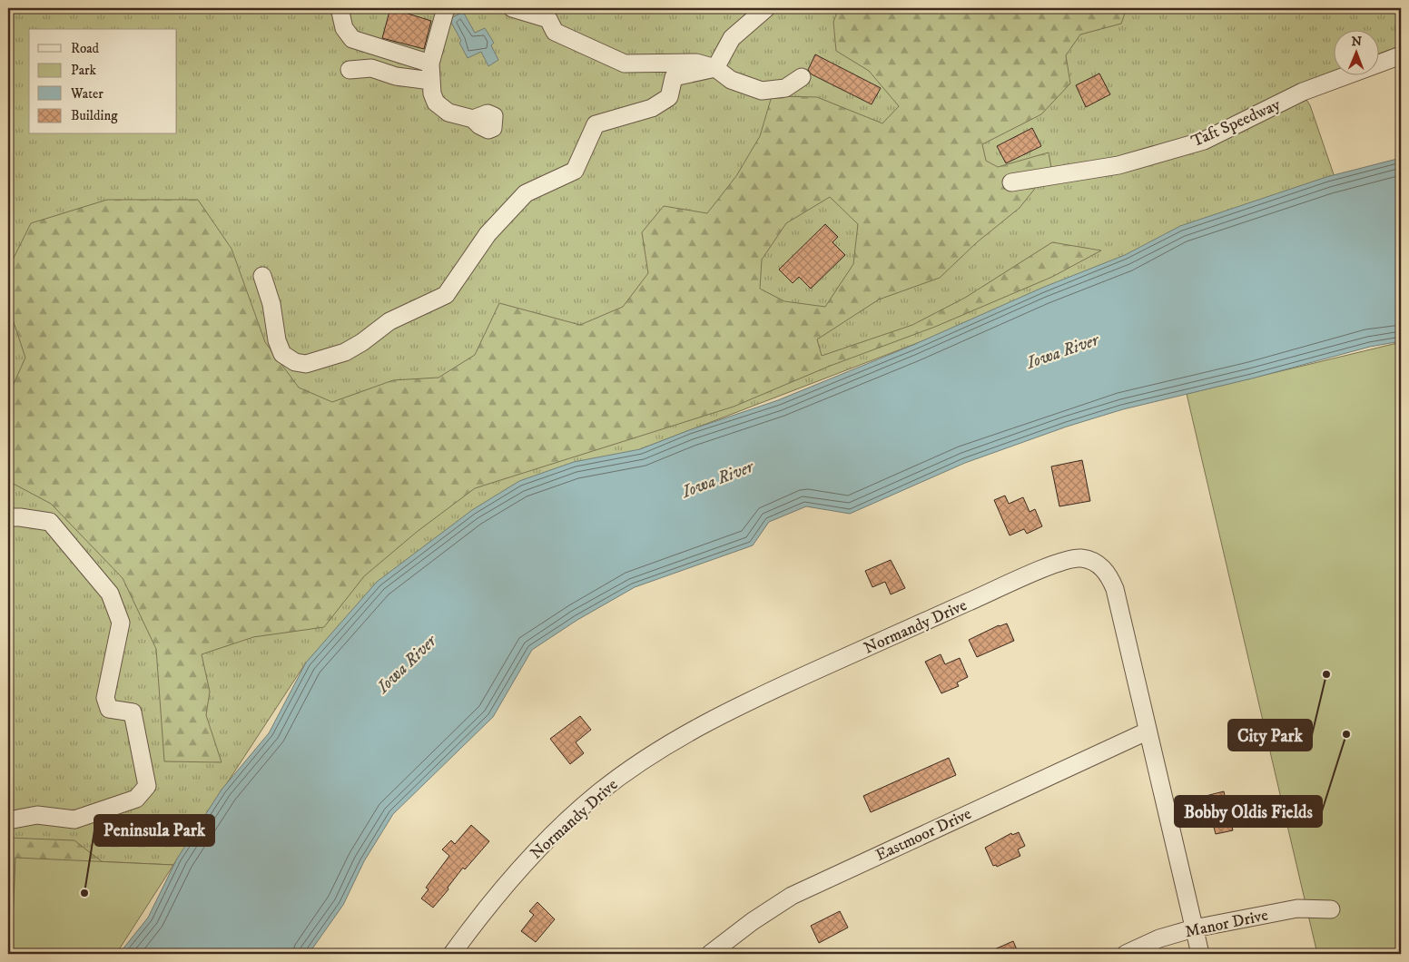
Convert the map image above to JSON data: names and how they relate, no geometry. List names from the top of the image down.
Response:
{
  "streets": {
    "street": [
      "Taft Speedway",
      "Normandy Drive",
      "Eastmoor Drive",
      "Manor Drive"
    ]
  },
  "crossings": [
    ["Normandy Drive", "Eastmoor Drive"],
    ["Normandy Drive", "Manor Drive"]
  ],
  "water": ["Iowa River"],
  "places": ["City Park", "Bobby Oldis Fields", "Peninsula Park"],
  "legend": [
    "Road",
    "Park",
    "Water",
    "Building"
  ],
  "north": "top"
}
